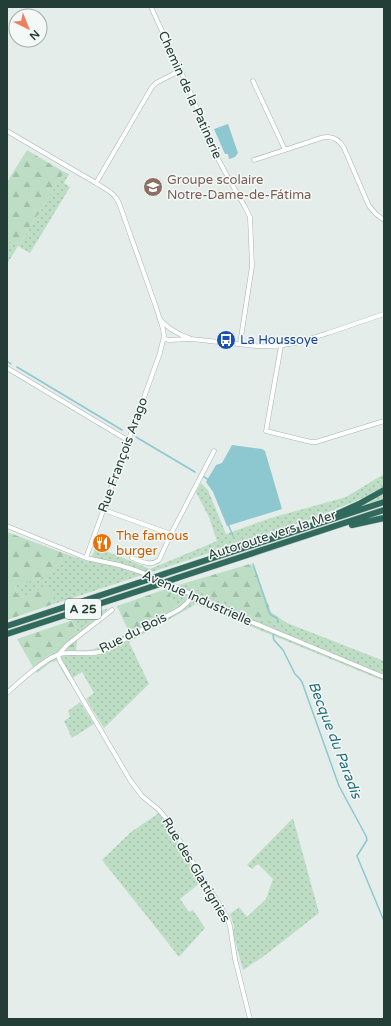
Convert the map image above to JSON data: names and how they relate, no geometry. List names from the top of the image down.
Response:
{
  "streets": {
    "highway": ["Autoroute vers la Mer", "A 25"],
    "street": [
      "Chemin de la Patinerie",
      "Rue François Arago",
      "Avenue Industrielle",
      "Rue du Bois",
      "Rue des Glattignies"
    ]
  },
  "crossings": [
    ["Rue François Arago", "Avenue Industrielle"],
    ["Avenue Industrielle", "Rue du Bois"],
    ["Rue du Bois", "Rue des Glattignies"]
  ],
  "water": ["Becque du Paradis"],
  "places": {
    "school or university": ["Groupe scolaire Notre-Dame-de-Fátima"],
    "bus stop": ["La Houssoye"],
    "restaurant": ["The famous burger"]
  },
  "north": "bottom right"
}
